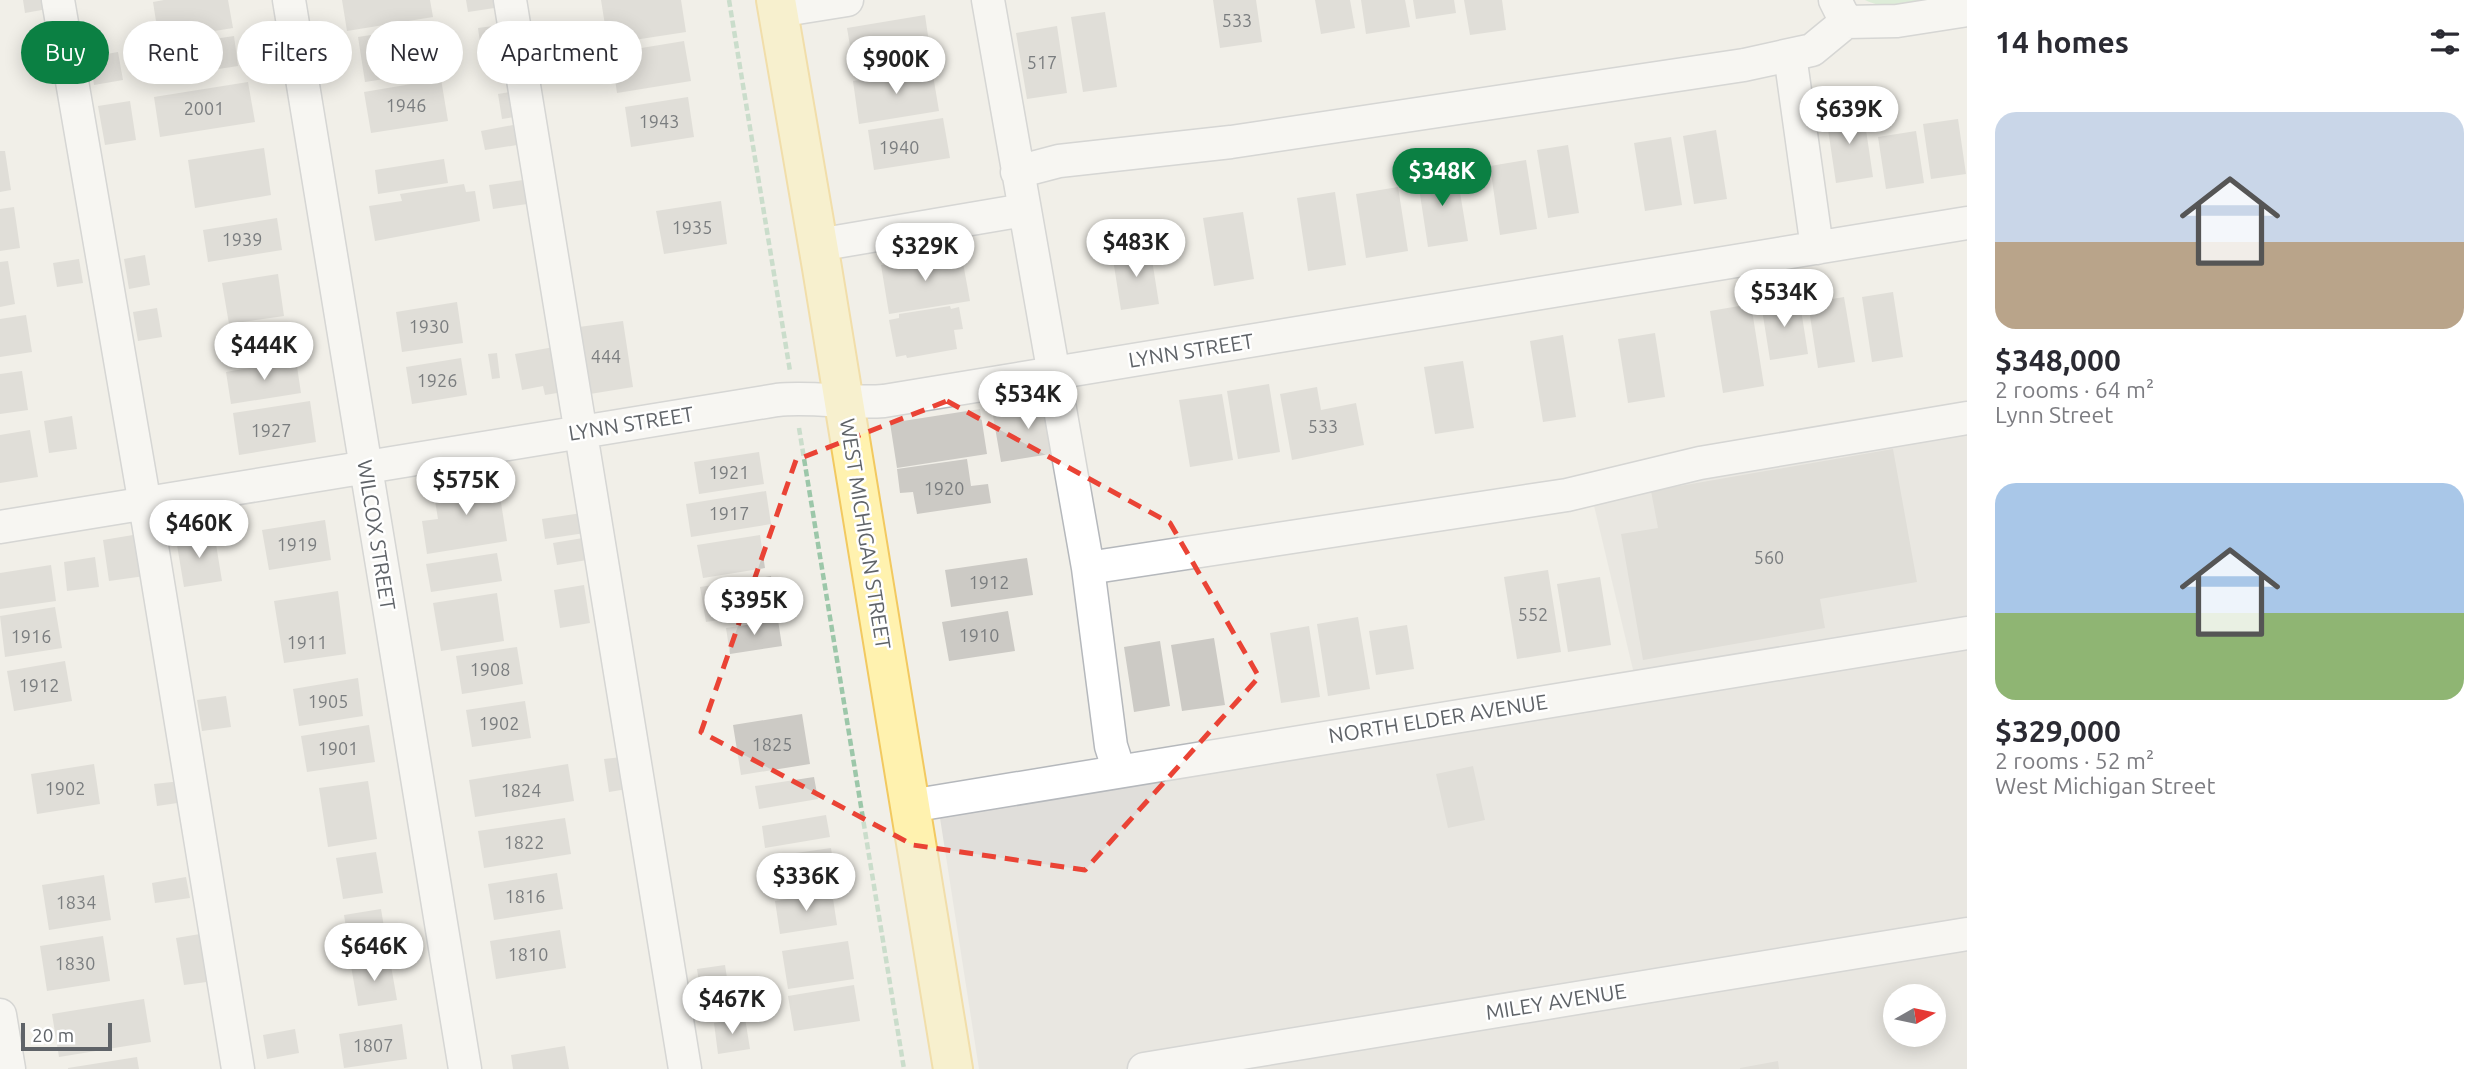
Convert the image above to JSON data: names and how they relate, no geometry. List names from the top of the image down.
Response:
{
  "streets": {
    "main road": ["WEST MICHIGAN STREET"],
    "street": [
      "LYNN STREET",
      "WILCOX STREET",
      "NORTH ELDER AVENUE",
      "MILEY AVENUE"
    ]
  },
  "crossings": [
    ["LYNN STREET", "WEST MICHIGAN STREET"],
    ["LYNN STREET", "WILCOX STREET"],
    ["WEST MICHIGAN STREET", "NORTH ELDER AVENUE"]
  ],
  "house_numbers": [
    "533",
    "517",
    "1946",
    "2001",
    "1943",
    "1940",
    "1935",
    "1939",
    "1930",
    "444",
    "1926",
    "533",
    "1927",
    "1921",
    "1920",
    "1917",
    "1919",
    "560",
    "1912",
    "552",
    "1910",
    "1916",
    "1911",
    "1908",
    "1912",
    "1905",
    "1902",
    "1825",
    "1901",
    "1902",
    "1824",
    "1822",
    "1816",
    "1834",
    "1810",
    "1830",
    "1807"
  ],
  "scale_bar": "20 m",
  "north": "right",
  "page": {
    "heading": "14 homes",
    "chip": [
      "Buy",
      "Rent",
      "Filters",
      "New",
      "Apartment"
    ],
    "price": [
      "$900K",
      "$639K",
      "$348K",
      "$483K",
      "$329K",
      "$534K",
      "$444K",
      "$534K",
      "$575K",
      "$460K",
      "$395K",
      "$336K",
      "$646K",
      "$467K"
    ],
    "list": [
      {
        "name": "$348,000",
        "note": "2 rooms · 64 m² · Lynn Street"
      },
      {
        "name": "$329,000",
        "note": "2 rooms · 52 m² · West Michigan Street"
      }
    ],
    "scale": "20 m"
  }
}
